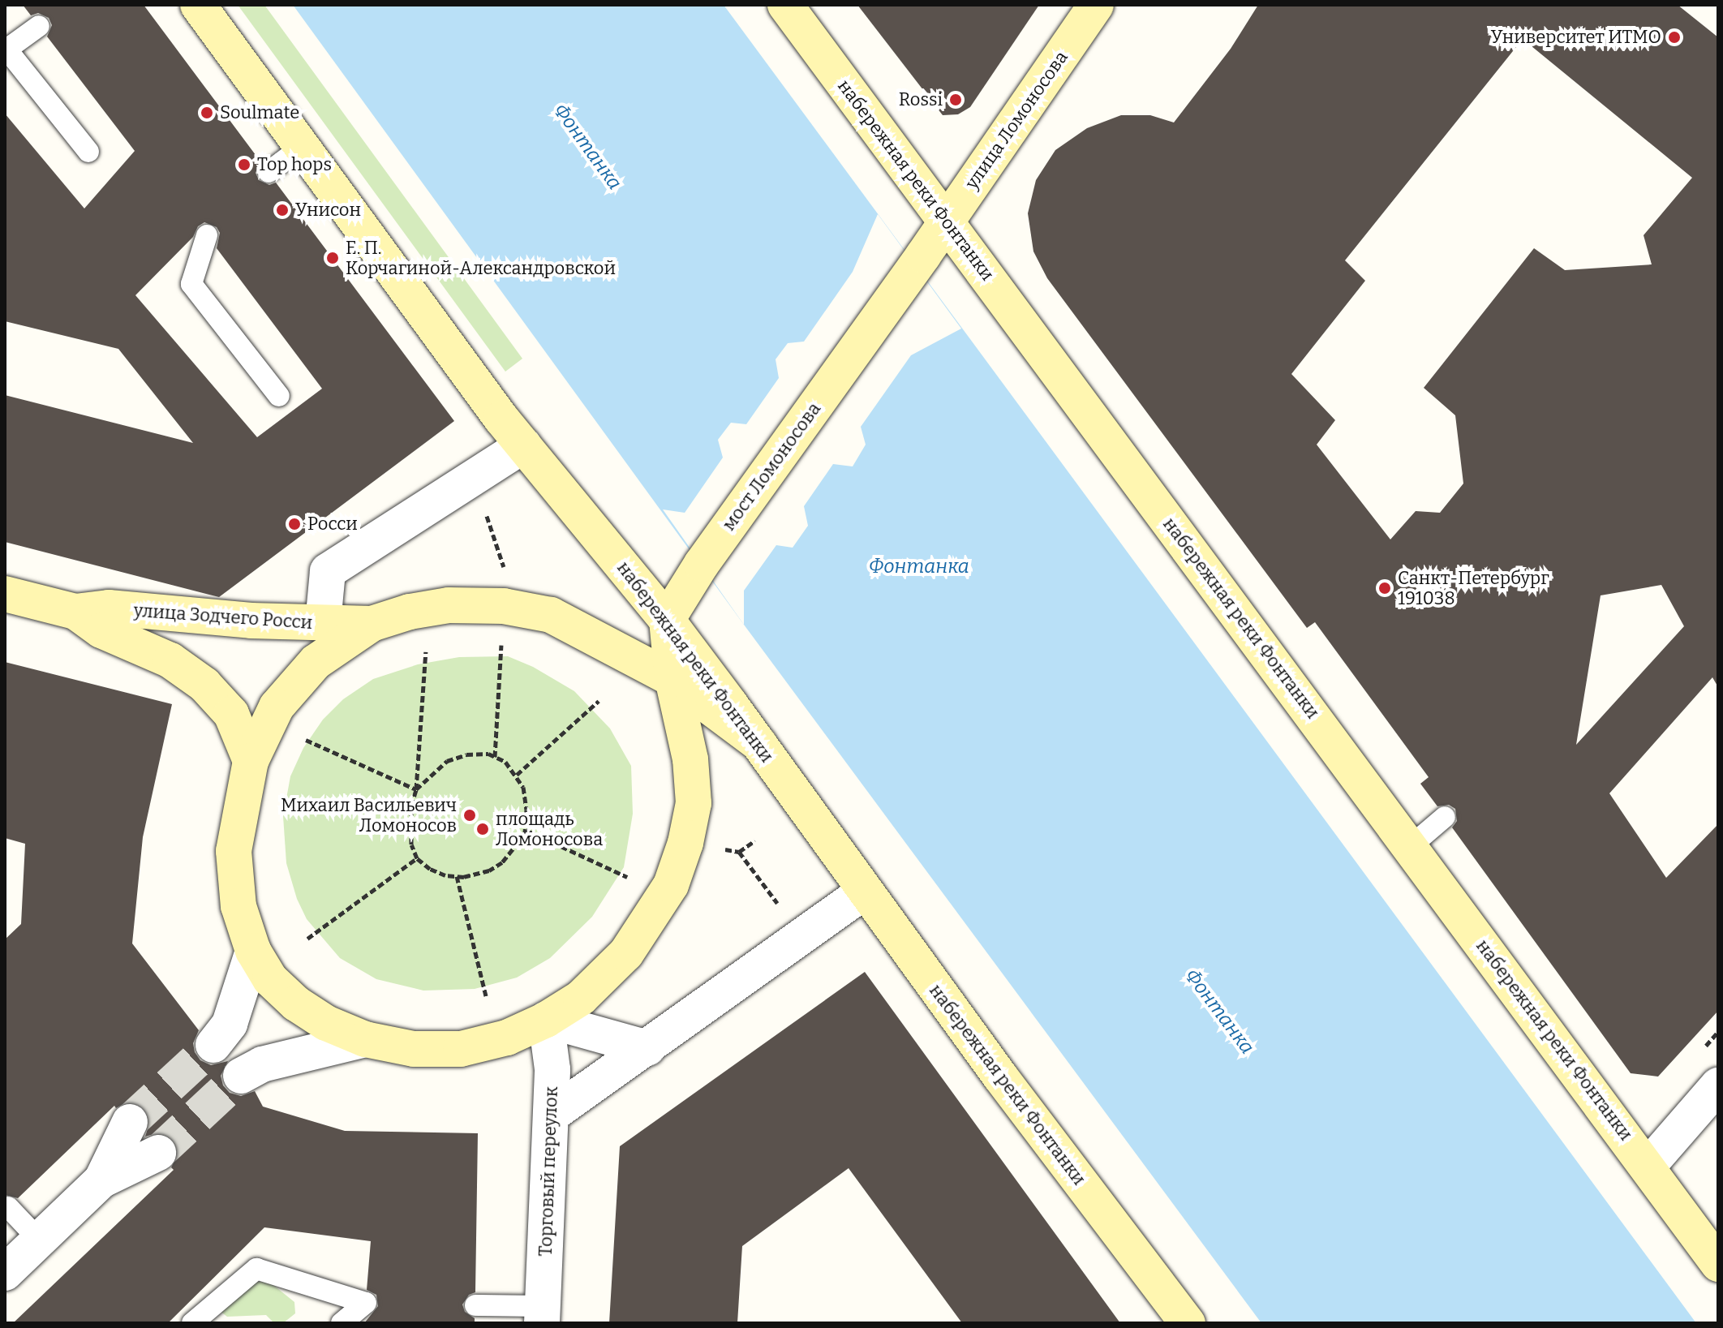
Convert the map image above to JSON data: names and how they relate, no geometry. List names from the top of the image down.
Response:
{
  "streets": {
    "main road": [
      "улица Ломоносова",
      "набережная реки Фонтанки",
      "мост Ломоносова",
      "улица Зодчего Росси"
    ],
    "street": ["Торговый переулок"]
  },
  "crossings": [
    ["улица Ломоносова", "набережная реки Фонтанки"],
    ["улица Ломоносова", "мост Ломоносова"],
    ["набережная реки Фонтанки", "мост Ломоносова"]
  ],
  "water": ["Фонтанка"],
  "places": [
    "Университет ИТМО",
    "Rossi",
    "Soulmate",
    "Top hops",
    "Унисон",
    "Е. П. Корчагиной-Александровской",
    "Росси",
    "Санкт-Петербург 191038",
    "Михаил Васильевич Ломоносов",
    "площадь Ломоносова"
  ]
}
